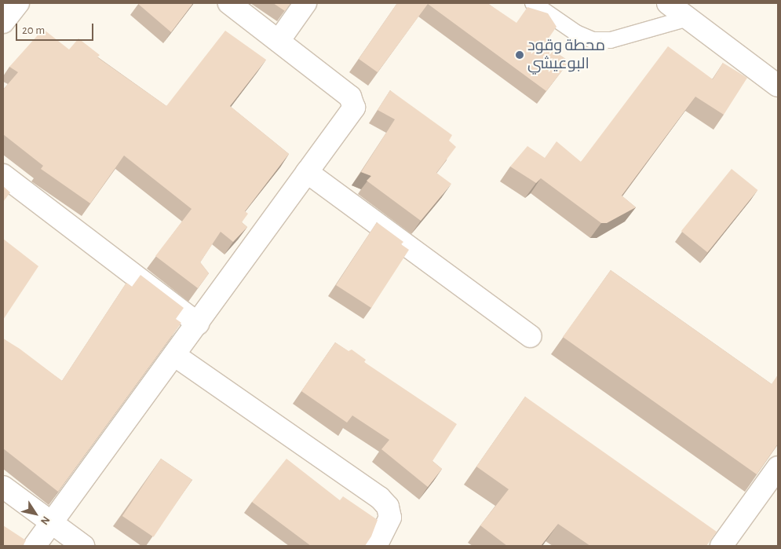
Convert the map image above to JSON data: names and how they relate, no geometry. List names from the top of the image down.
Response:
{
  "places": ["محطة وقود البوعيشي"],
  "scale_bar": "20 m",
  "north": "bottom right"
}
